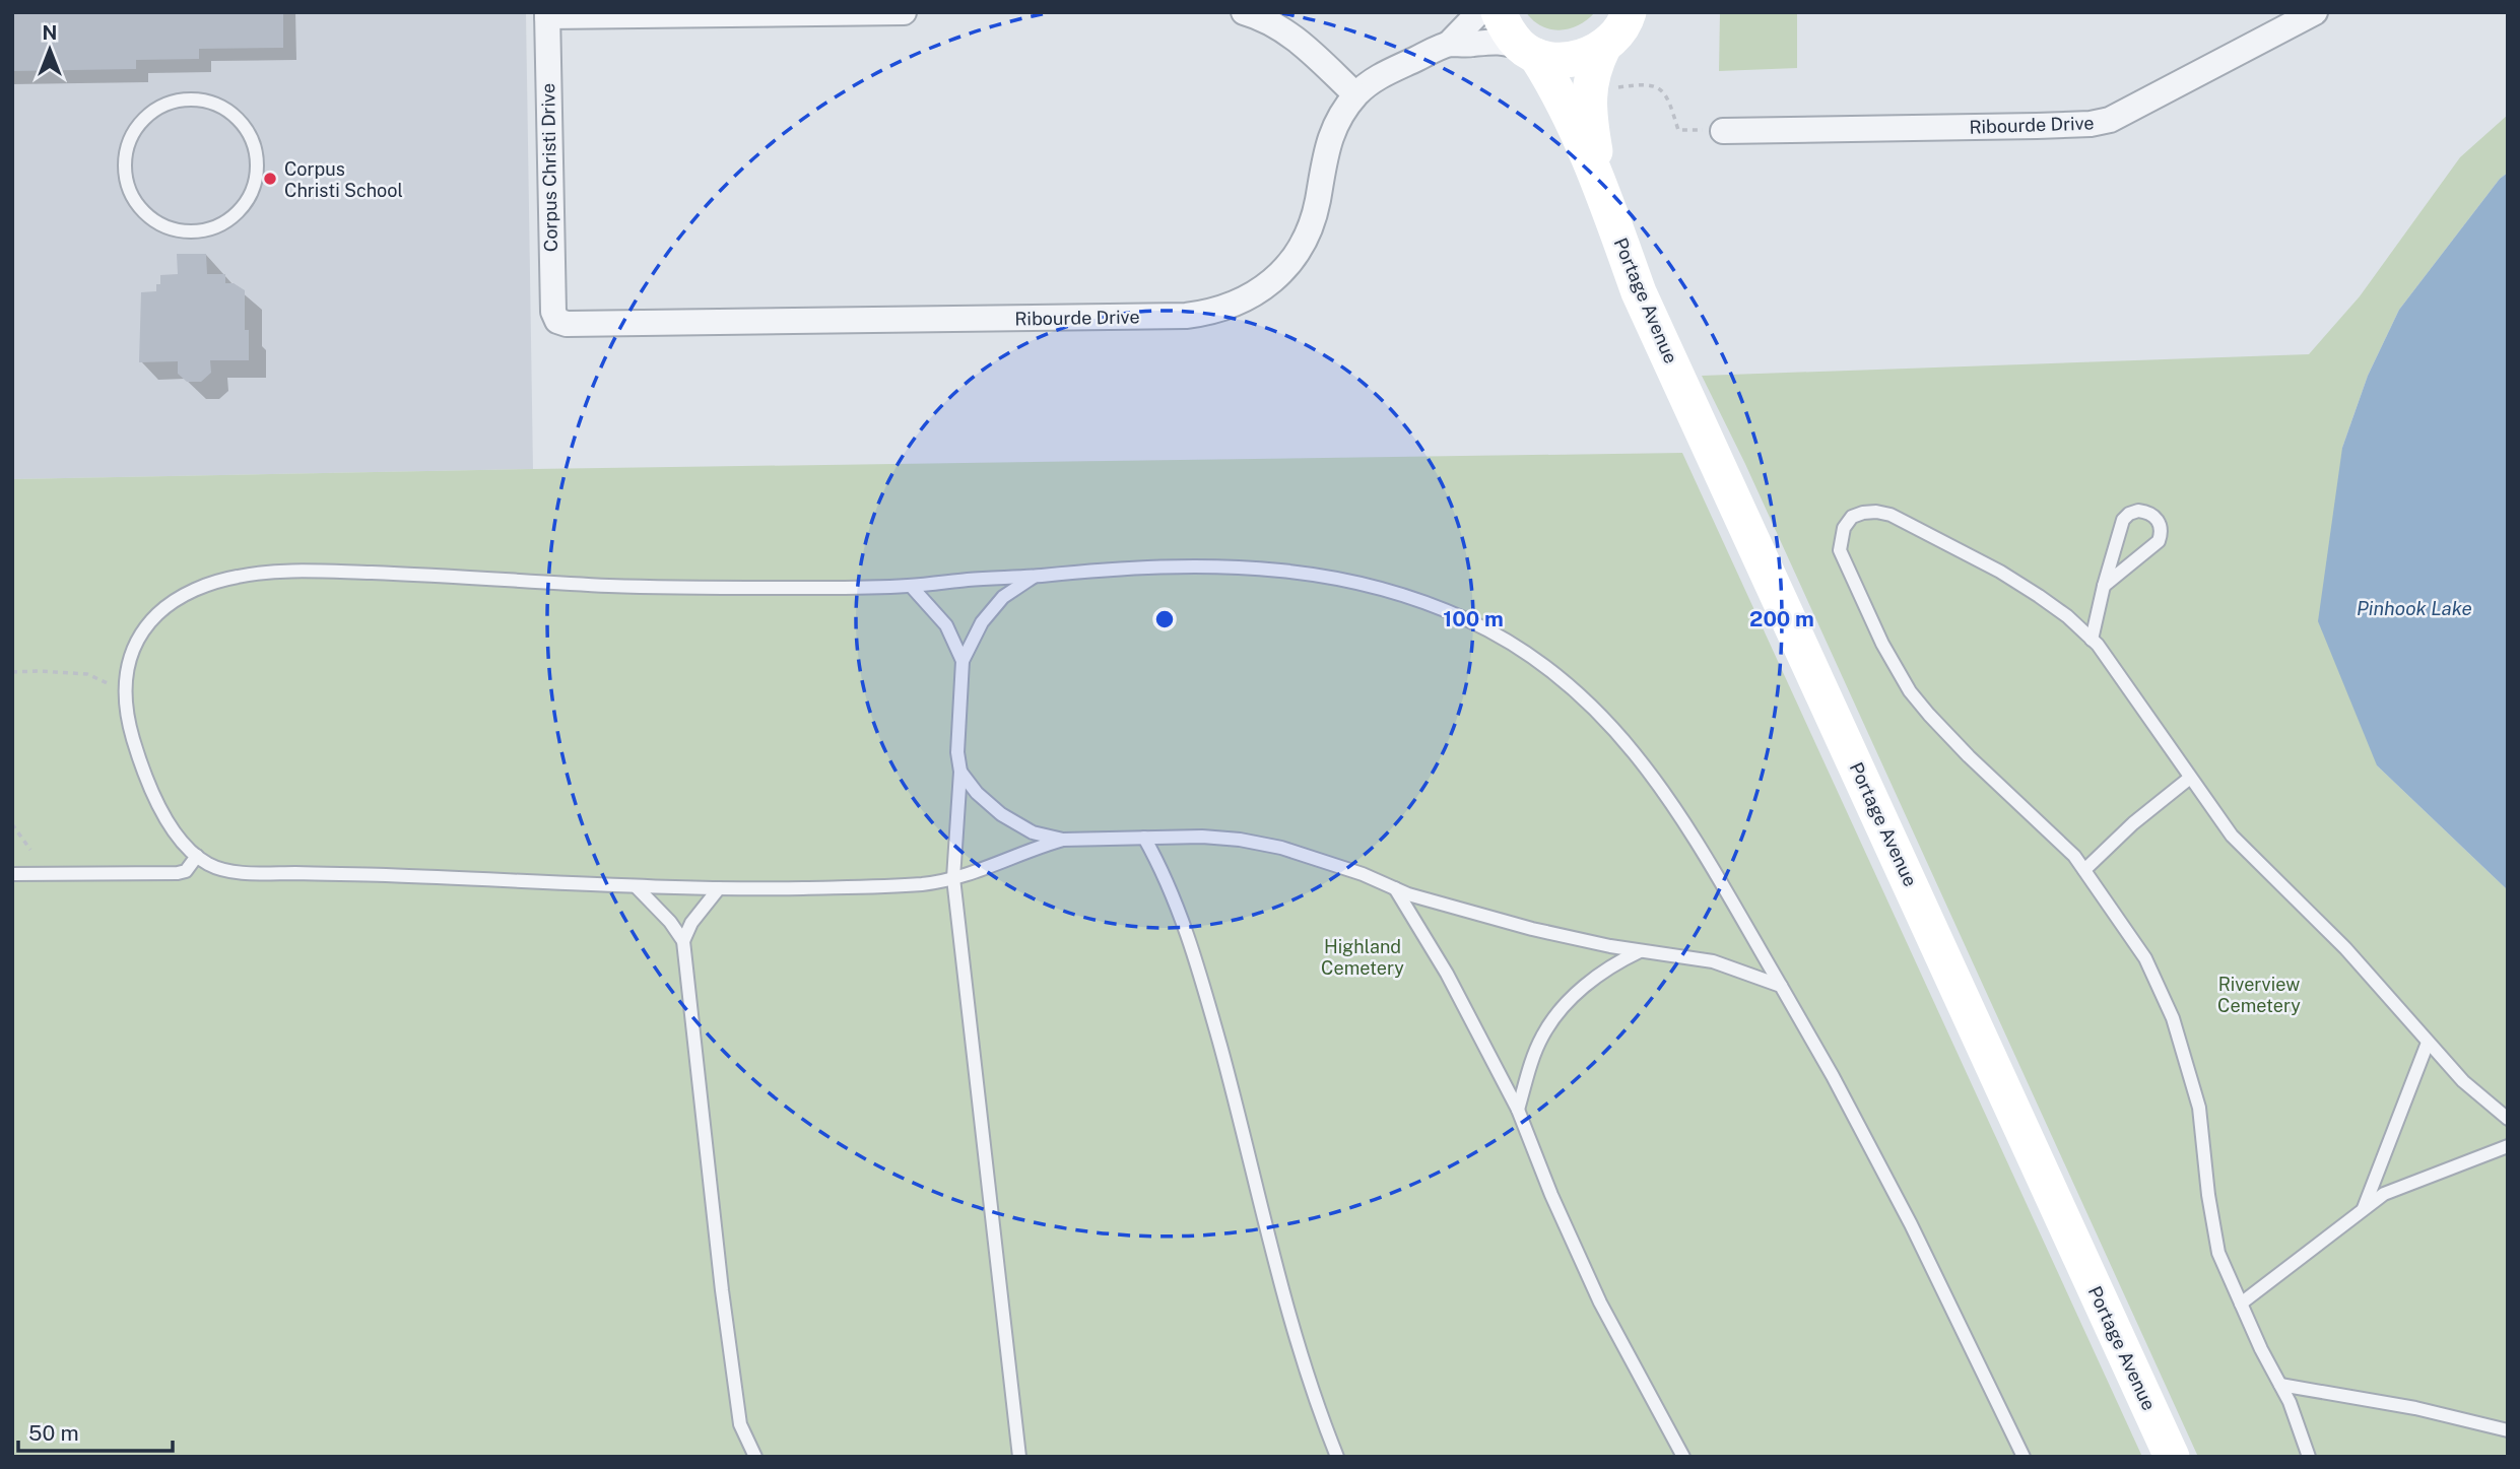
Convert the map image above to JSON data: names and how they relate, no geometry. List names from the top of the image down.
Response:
{
  "streets": {
    "main road": ["Portage Avenue"],
    "street": ["Ribourde Drive", "Corpus Christi Drive"]
  },
  "crossings": [
    ["Ribourde Drive", "Corpus Christi Drive"],
    ["Ribourde Drive", "Portage Avenue"]
  ],
  "water": ["Pinhook Lake"],
  "parks": ["Highland Cemetery", "Riverview Cemetery"],
  "places": ["Corpus Christi School"],
  "scale_bar": "50 m",
  "north": "top",
  "rings": ["100 m", "200 m"]
}
